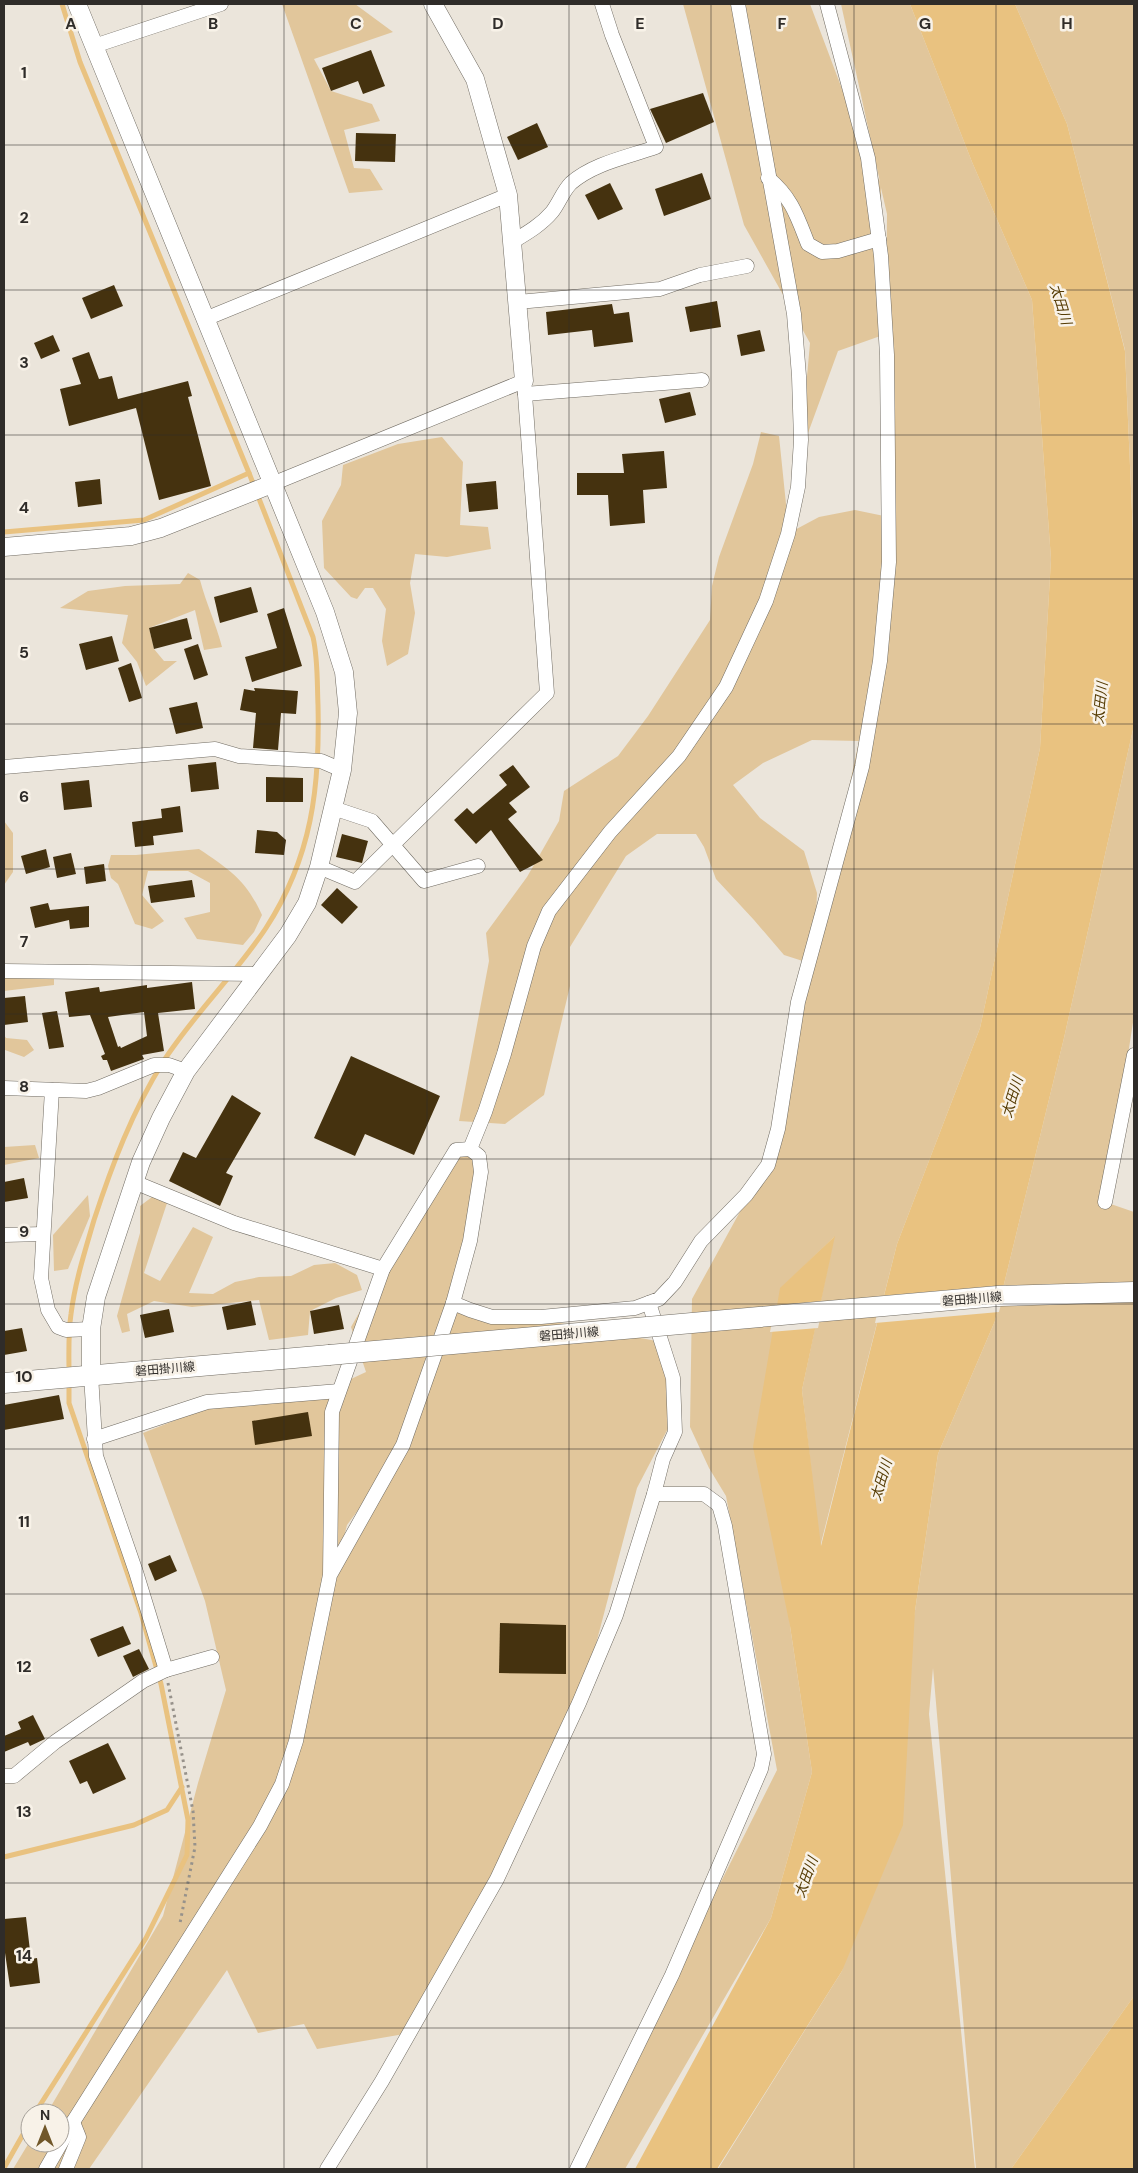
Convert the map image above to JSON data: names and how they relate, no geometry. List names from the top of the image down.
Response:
{
  "streets": {
    "main road": ["磐田掛川線"]
  },
  "water": ["太田川"],
  "north": "top",
  "grid": {
    "columns": [
      "A",
      "B",
      "C",
      "D",
      "E",
      "F",
      "G",
      "H"
    ],
    "rows": [
      "1",
      "2",
      "3",
      "4",
      "5",
      "6",
      "7",
      "8",
      "9",
      "10",
      "11",
      "12",
      "13",
      "14"
    ]
  }
}
